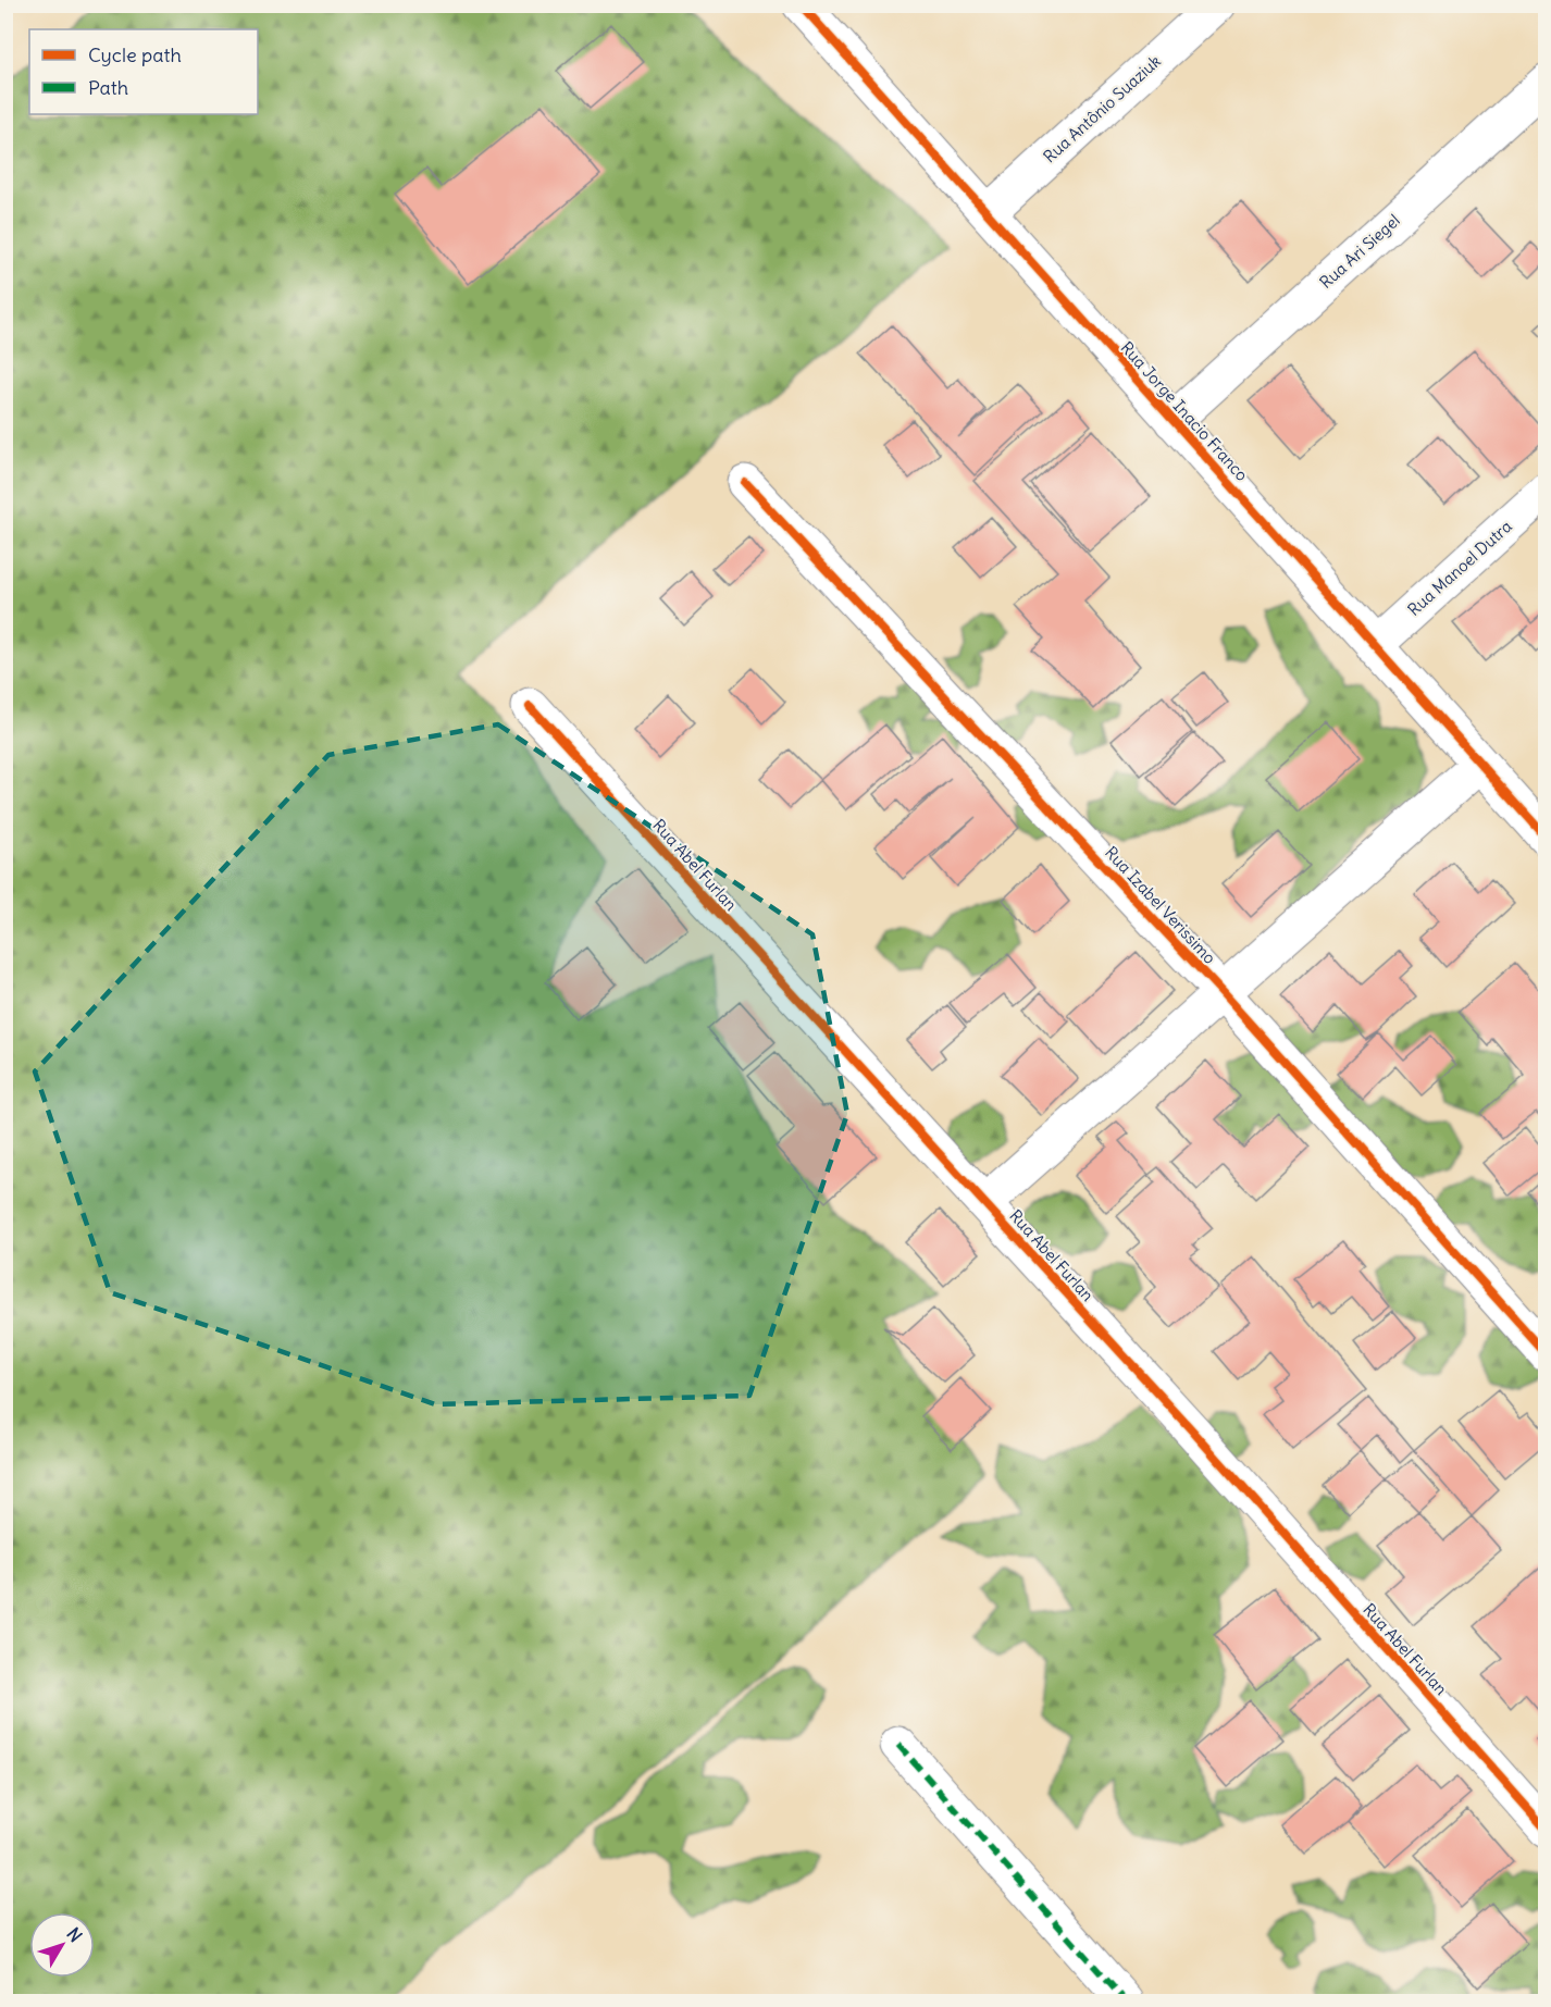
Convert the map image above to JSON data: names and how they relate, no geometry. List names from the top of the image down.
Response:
{
  "streets": {
    "street": [
      "Rua Antônio Suaziuk",
      "Rua Ari Siegel",
      "Rua Jorge Inacio Franco",
      "Rua Manoel Dutra",
      "Rua Abel Furlan",
      "Rua Izabel Verissimo"
    ]
  },
  "crossings": [
    ["Rua Antônio Suaziuk", "Rua Jorge Inacio Franco"],
    ["Rua Ari Siegel", "Rua Jorge Inacio Franco"],
    ["Rua Jorge Inacio Franco", "Rua Manoel Dutra"]
  ],
  "legend": ["Cycle path", "Path"],
  "north": "top right"
}
